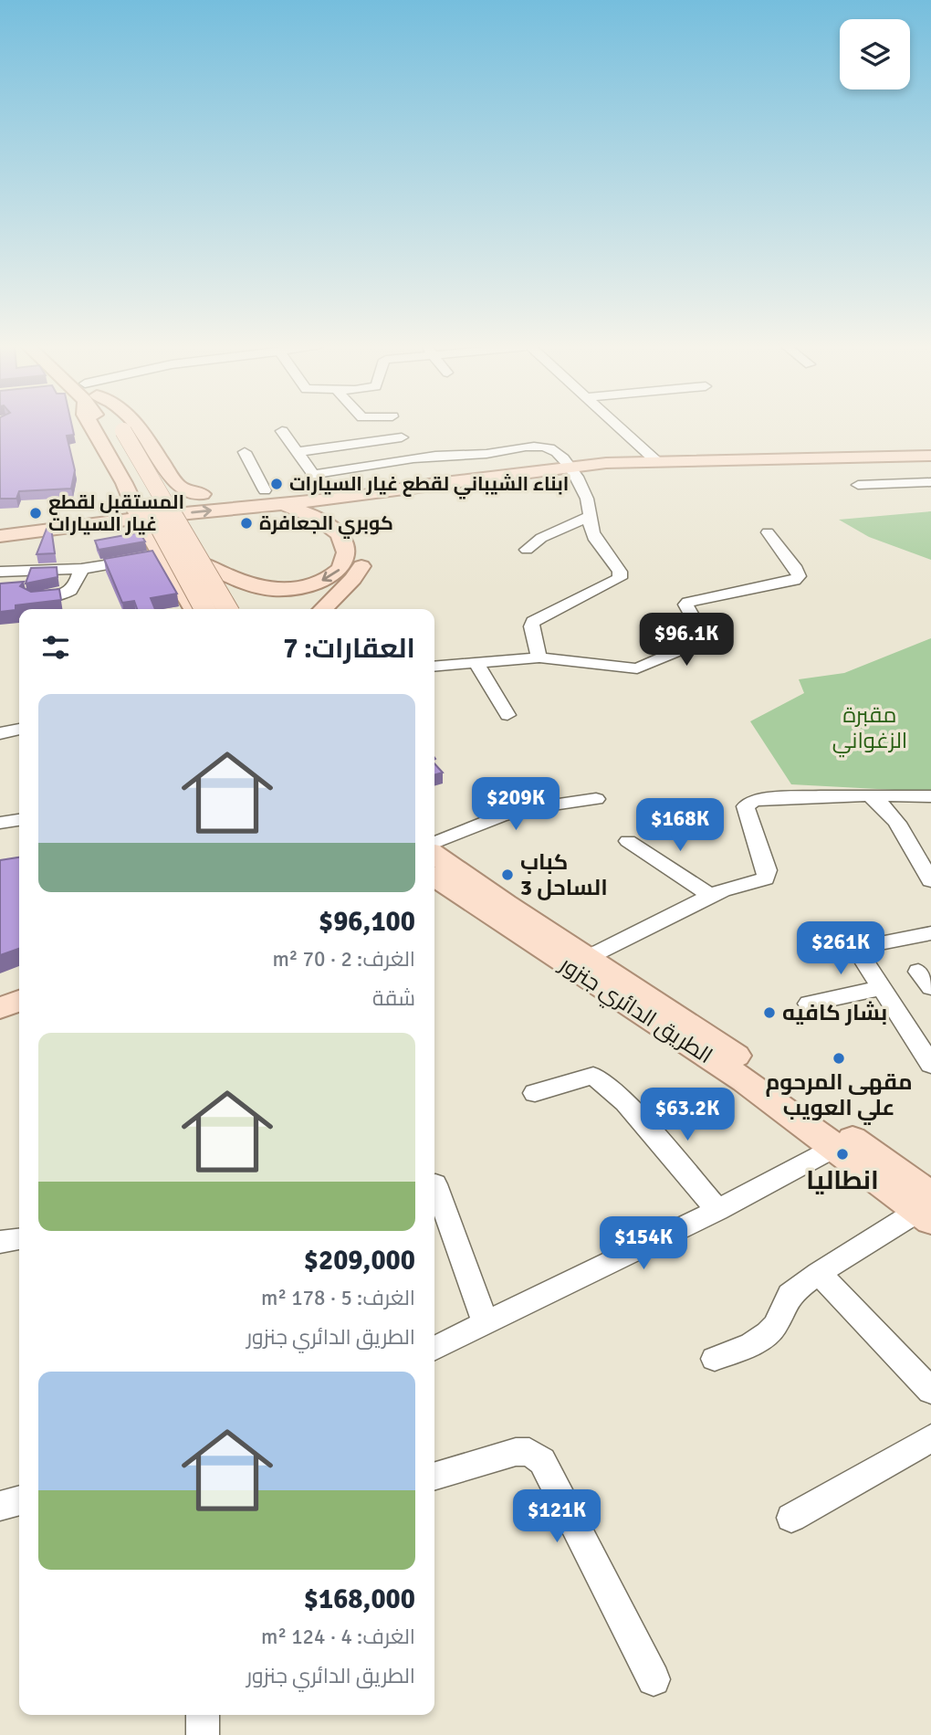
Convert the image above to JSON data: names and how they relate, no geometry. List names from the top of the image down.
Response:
{
  "streets": {
    "main road": ["الطريق الدائري جنزور"]
  },
  "parks": ["مقبرة الزغواني"],
  "places": [
    "ابناء الشيباني لقطع غيار السيارات",
    "المستقبل لقطع غيار السيارات",
    "كوبري الجعافرة",
    "كباب الساحل 3",
    "بشار كافيه",
    "مقهى المرحوم علي العويب",
    "انطاليا"
  ],
  "page": {
    "heading": "العقارات: 7",
    "price": [
      "$96.1K",
      "$209K",
      "$168K",
      "$261K",
      "$63.2K",
      "$154K",
      "$121K"
    ],
    "list": [
      {
        "name": "$96,100",
        "note": "الغرف: 2 · 70 m² · شقة"
      },
      {
        "name": "$209,000",
        "note": "الغرف: 5 · 178 m² · الطريق الدائري جنزور"
      },
      {
        "name": "$168,000",
        "note": "الغرف: 4 · 124 m² · الطريق الدائري جنزور"
      }
    ]
  }
}
